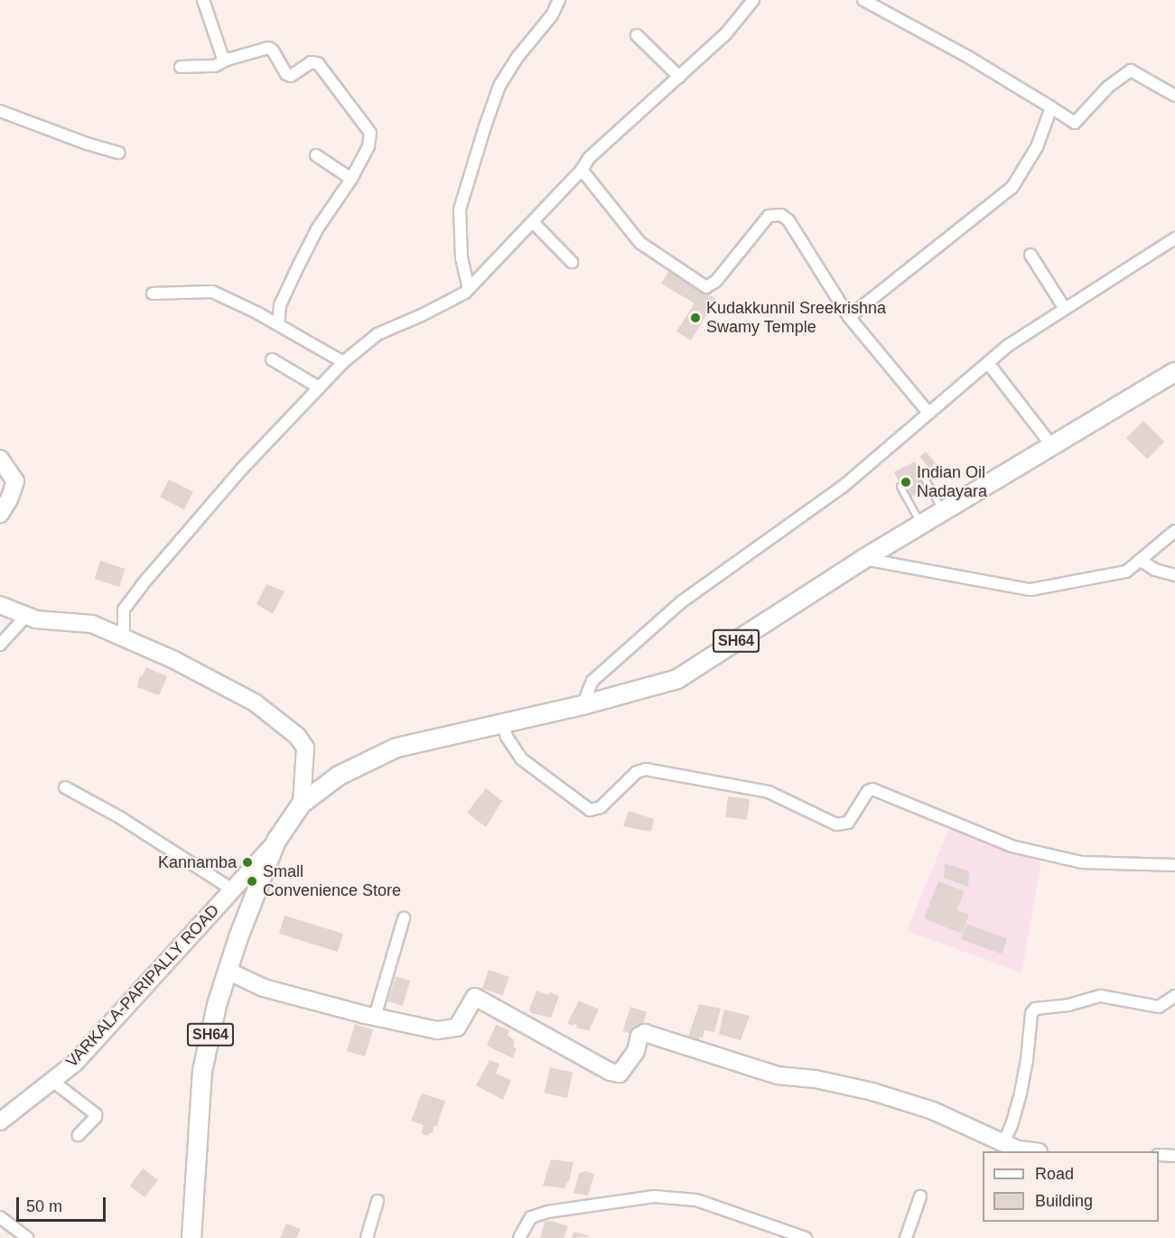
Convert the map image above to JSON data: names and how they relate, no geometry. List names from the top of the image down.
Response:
{
  "streets": {
    "main road": ["SH64", "VARKALA-PARIPALLY ROAD"]
  },
  "crossings": [
    ["SH64", "VARKALA-PARIPALLY ROAD"]
  ],
  "places": [
    "Kudakkunnil Sreekrishna Swamy Temple",
    "Indian Oil Nadayara",
    "Kannamba",
    "Small Convenience Store"
  ],
  "legend": ["Road", "Building"],
  "scale_bar": "50 m"
}
